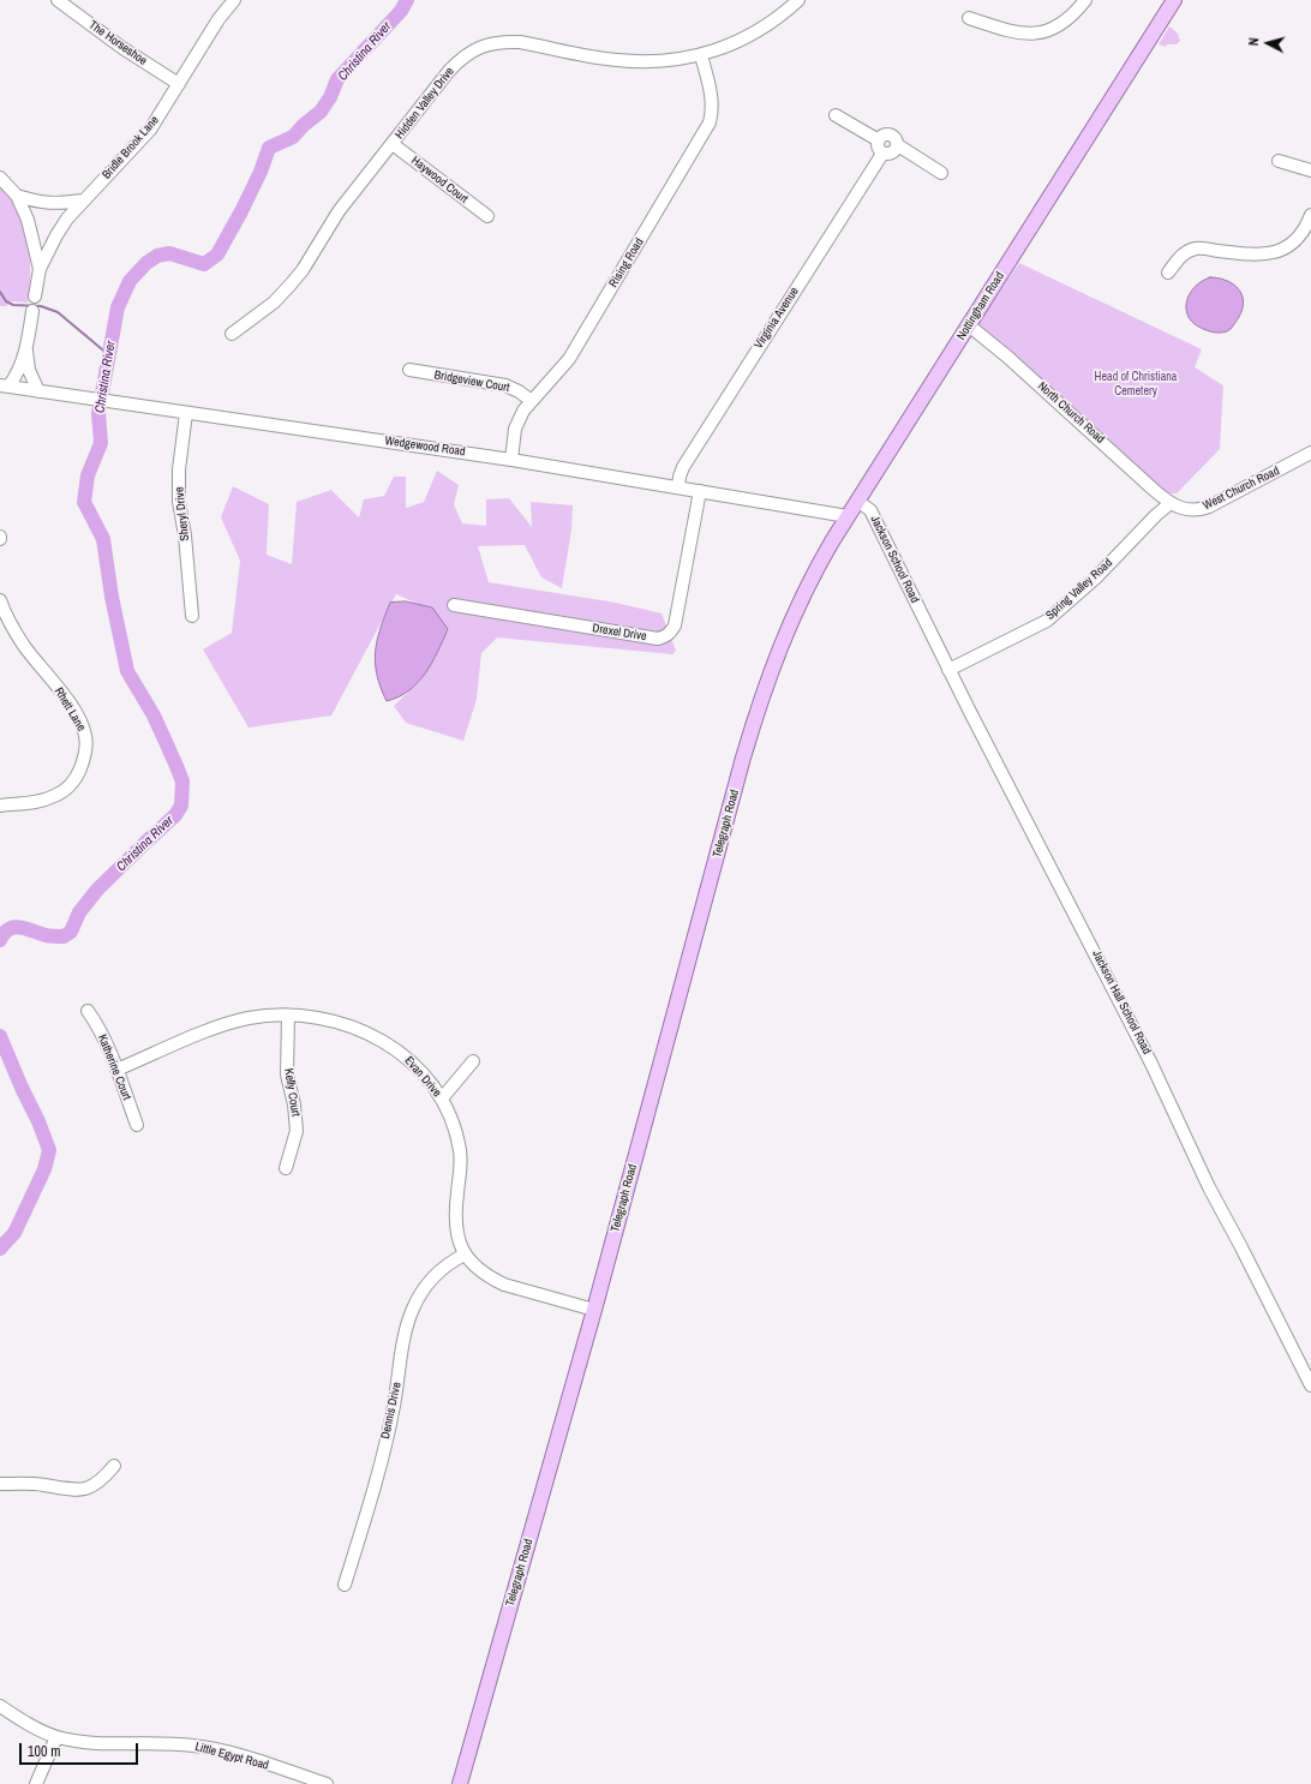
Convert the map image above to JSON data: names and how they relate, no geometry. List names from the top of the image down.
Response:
{
  "streets": {
    "main road": ["Nottingham Road", "Telegraph Road"],
    "street": [
      "The Horseshoe",
      "Hidden Valley Drive",
      "Bridle Brook Lane",
      "Haywood Court",
      "Rising Road",
      "Virginia Avenue",
      "Bridgeview Court",
      "North Church Road",
      "Wedgewood Road",
      "West Church Road",
      "Sheryl Drive",
      "Jackson School Road",
      "Spring Valley Road",
      "Drexel Drive",
      "Rhett Lane",
      "Jackson Hall School Road",
      "Katherine Court",
      "Evan Drive",
      "Kelly Court",
      "Dennis Drive",
      "Little Egypt Road"
    ]
  },
  "crossings": [
    ["The Horseshoe", "Bridle Brook Lane"],
    ["Hidden Valley Drive", "Haywood Court"],
    ["Hidden Valley Drive", "Rising Road"],
    ["Rising Road", "Bridgeview Court"],
    ["Rising Road", "Wedgewood Road"],
    ["Nottingham Road", "North Church Road"],
    ["Nottingham Road", "Wedgewood Road"],
    ["Nottingham Road", "Jackson School Road"],
    ["Nottingham Road", "Telegraph Road"],
    ["Virginia Avenue", "Wedgewood Road"],
    ["North Church Road", "West Church Road"],
    ["North Church Road", "Spring Valley Road"],
    ["Wedgewood Road", "Sheryl Drive"],
    ["Wedgewood Road", "Drexel Drive"],
    ["West Church Road", "Spring Valley Road"],
    ["Jackson School Road", "Jackson Hall School Road"],
    ["Spring Valley Road", "Jackson Hall School Road"],
    ["Telegraph Road", "Evan Drive"],
    ["Katherine Court", "Evan Drive"],
    ["Evan Drive", "Kelly Court"],
    ["Evan Drive", "Dennis Drive"]
  ],
  "water": ["Christina River"],
  "parks": ["Head of Christiana Cemetery"],
  "scale_bar": "100 m",
  "north": "left"
}
